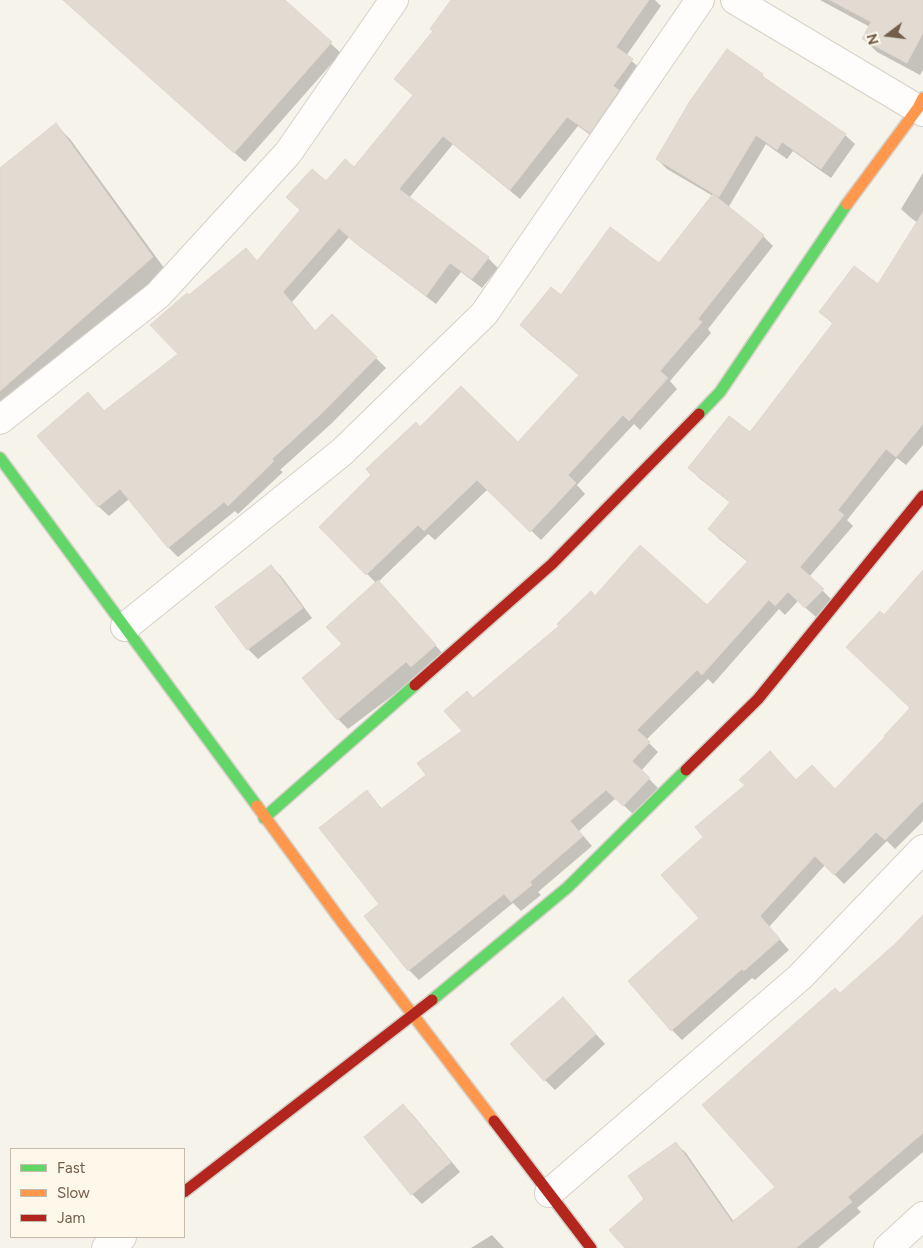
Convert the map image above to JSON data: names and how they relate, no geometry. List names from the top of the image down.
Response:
{
  "legend": ["Fast", "Slow", "Jam"],
  "north": "left"
}
